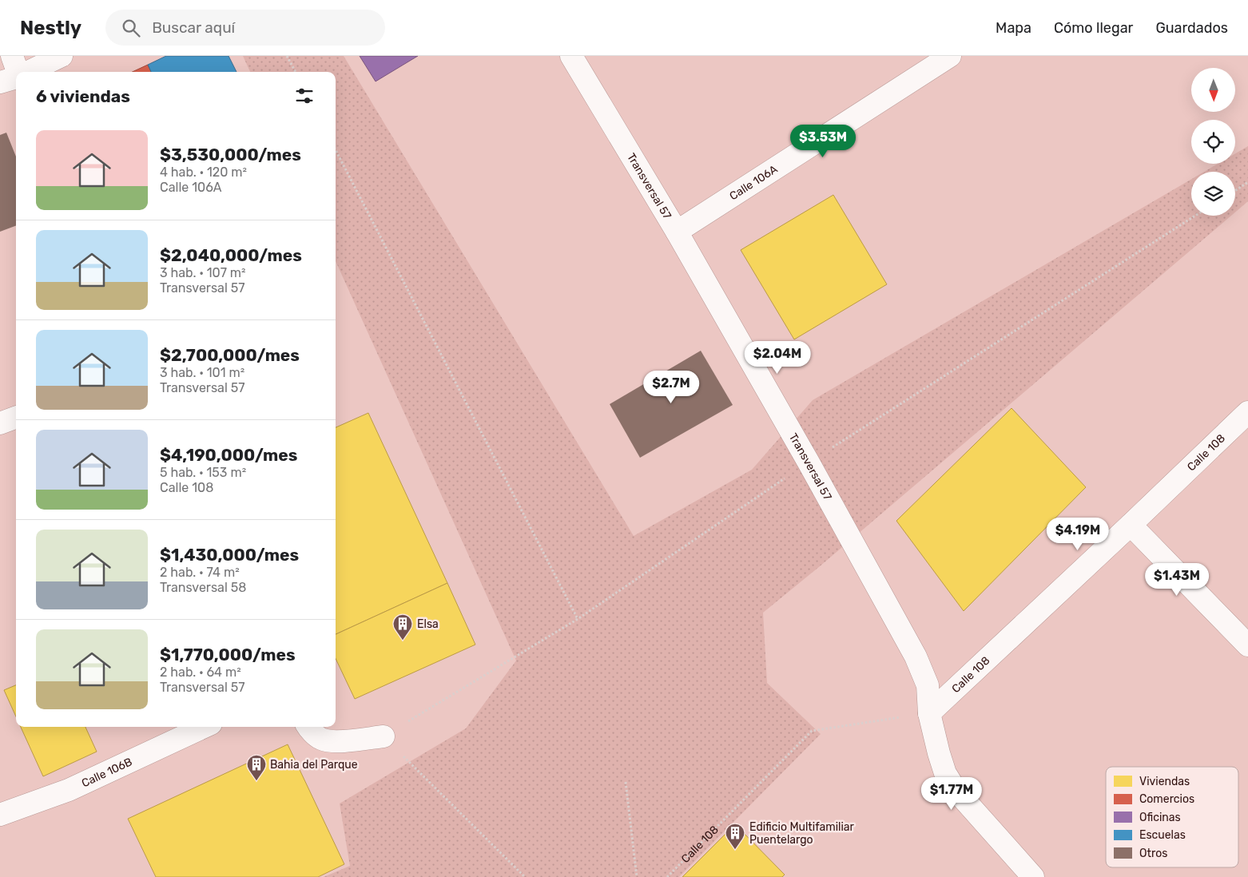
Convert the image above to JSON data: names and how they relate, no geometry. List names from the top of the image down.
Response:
{
  "streets": {
    "street": [
      "Calle 106A",
      "Transversal 57",
      "Calle 108",
      "Calle 106B"
    ]
  },
  "crossings": [
    ["Calle 106A", "Transversal 57"],
    ["Transversal 57", "Calle 108"]
  ],
  "places": {
    "building": ["Elsa", "Bahia del Parque", "Edificio Multifamiliar Puentelargo"]
  },
  "legend": [
    "Viviendas",
    "Comercios",
    "Oficinas",
    "Escuelas",
    "Otros"
  ],
  "north": "bottom",
  "page": {
    "header": "Nestly",
    "search": "Buscar aquí",
    "nav": ["Mapa", "Cómo llegar", "Guardados"],
    "heading": "6 viviendas",
    "list": [
      {
        "name": "$3,530,000/mes",
        "note": "4 hab. · 120 m² · Calle 106A"
      },
      {
        "name": "$2,040,000/mes",
        "note": "3 hab. · 107 m² · Transversal 57"
      },
      {
        "name": "$2,700,000/mes",
        "note": "3 hab. · 101 m² · Transversal 57"
      },
      {
        "name": "$4,190,000/mes",
        "note": "5 hab. · 153 m² · Calle 108"
      },
      {
        "name": "$1,430,000/mes",
        "note": "2 hab. · 74 m² · Transversal 58"
      },
      {
        "name": "$1,770,000/mes",
        "note": "2 hab. · 64 m² · Transversal 57"
      }
    ],
    "price": [
      "$3.53M",
      "$2.04M",
      "$2.7M",
      "$4.19M",
      "$1.43M",
      "$1.77M"
    ]
  }
}
